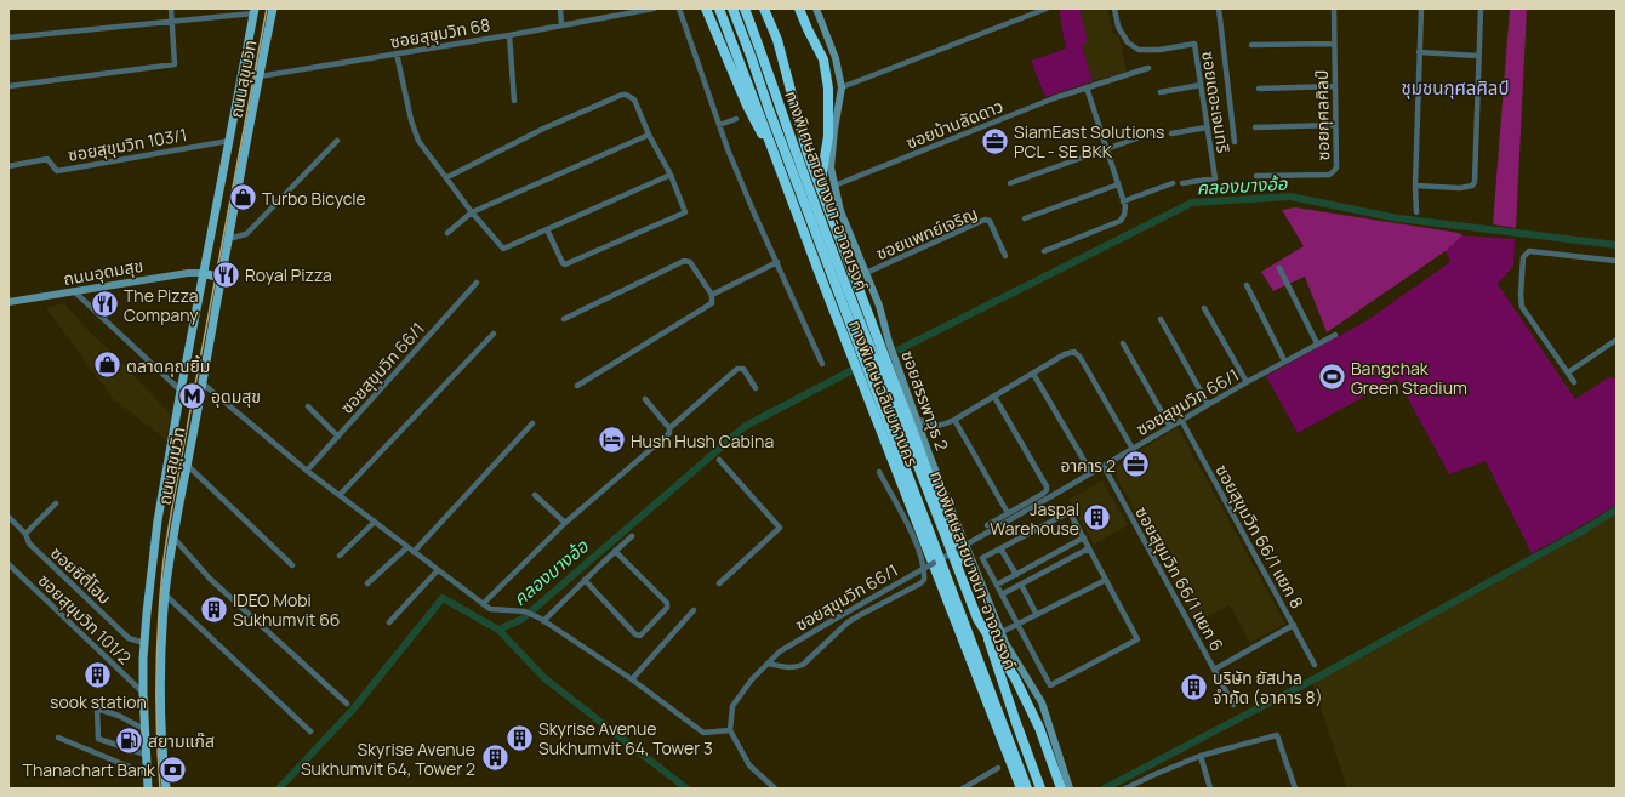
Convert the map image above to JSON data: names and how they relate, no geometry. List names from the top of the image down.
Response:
{
  "streets": {
    "highway": ["ทางพิเศษสายบางนา-อาจณรงค์", "ทางพิเศษเฉลิมมหานคร"],
    "main road": ["ถนนสุขุมวิท"],
    "street": [
      "ซอยสุขุมวิท 68",
      "ซอยเดอะเจนทริ",
      "ซอยกุศลศิลป์",
      "ซอยบ้านลัดดาว",
      "ซอยสุขุมวิท 103/1",
      "ซอยแพทย์เจริญ",
      "ถนนอุดมสุข",
      "ซอยสุขุมวิท 66/1",
      "ซอยสรรพาวุธ 2",
      "ซอยสุขุมวิท 66/1 แยก 8",
      "ซอยซิตี้โฮม",
      "ซอยสุขุมวิท 66/1 แยก 6",
      "ซอยสุขุมวิท 101/2"
    ]
  },
  "crossings": [
    ["ซอยสุขุมวิท 68", "ถนนสุขุมวิท"],
    ["ถนนสุขุมวิท", "ซอยสุขุมวิท 103/1"],
    ["ถนนสุขุมวิท", "ถนนอุดมสุข"],
    ["ถนนสุขุมวิท", "ซอยซิตี้โฮม"],
    ["ถนนสุขุมวิท", "ซอยสุขุมวิท 101/2"],
    ["ซอยบ้านลัดดาว", "ซอยสรรพาวุธ 2"],
    ["ทางพิเศษสายบางนา-อาจณรงค์", "ทางพิเศษเฉลิมมหานคร"],
    ["ซอยแพทย์เจริญ", "ซอยสรรพาวุธ 2"],
    ["ซอยสุขุมวิท 66/1", "ซอยสุขุมวิท 66/1 แยก 8"],
    ["ซอยสุขุมวิท 66/1", "ซอยสุขุมวิท 66/1 แยก 6"]
  ],
  "districts": ["ชุมชนกุศลศิลป์"],
  "water": ["คลองบางอ้อ"],
  "places": {
    "office": ["SiamEast Solutions PCL - SE BKK", "อาคาร 2"],
    "shop": ["Turbo Bicycle", "ตลาดคุณยิ้ม"],
    "restaurant": ["Royal Pizza", "The Pizza Company"],
    "sports": ["Bangchak Green Stadium"],
    "metro station": ["อุดมสุข"],
    "hotel": ["Hush Hush Cabina"],
    "building": [
      "Jaspal Warehouse",
      "IDEO Mobi Sukhumvit 66",
      "sook station",
      "บริษัท ยัสปาล จำกัด (อาคาร 8)",
      "Skyrise Avenue Sukhumvit 64, Tower 3",
      "Skyrise Avenue Sukhumvit 64, Tower 2"
    ],
    "fuel station": ["สยามแก๊ส"],
    "bank": ["Thanachart Bank"]
  }
}
